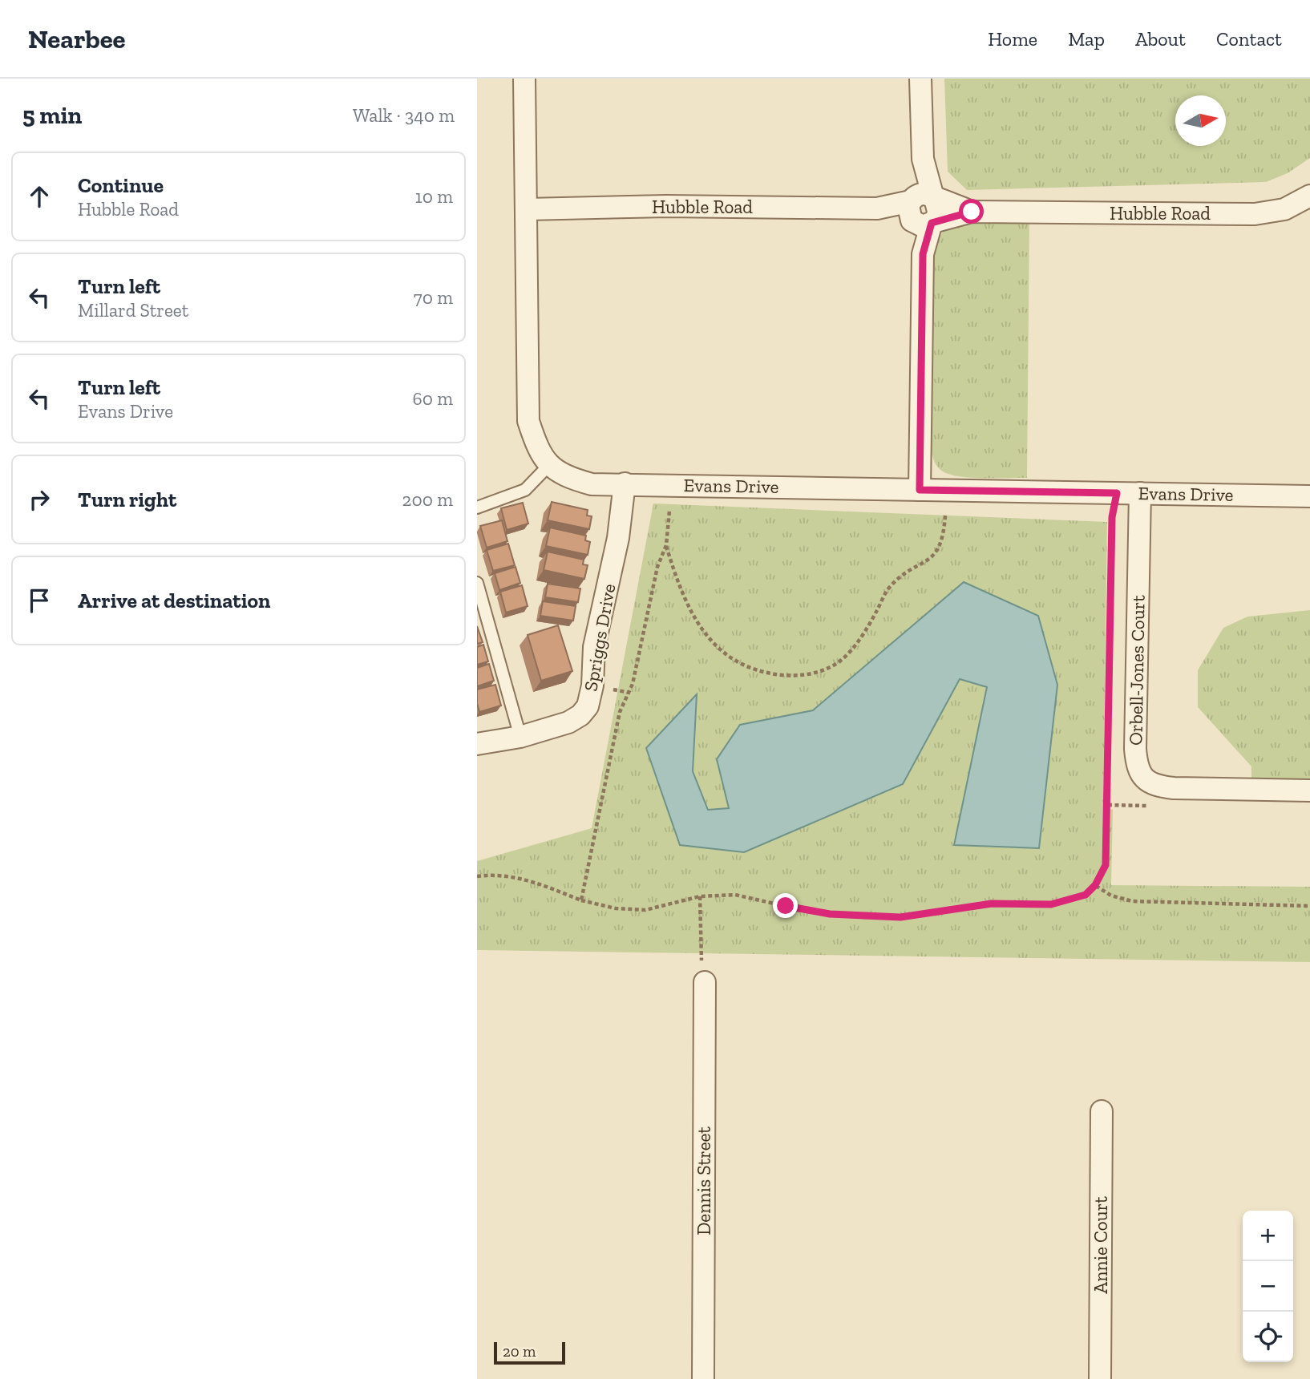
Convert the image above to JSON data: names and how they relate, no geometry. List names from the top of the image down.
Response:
{
  "streets": {
    "street": [
      "Hubble Road",
      "Evans Drive",
      "Spriggs Drive",
      "Orbell-Jones Court",
      "Dennis Street",
      "Annie Court"
    ]
  },
  "crossings": [
    ["Evans Drive", "Spriggs Drive"],
    ["Evans Drive", "Orbell-Jones Court"]
  ],
  "scale_bar": "20 m",
  "north": "right",
  "page": {
    "header": "Nearbee",
    "nav": [
      "Home",
      "Map",
      "About",
      "Contact"
    ],
    "heading": ["5 min", "Walk · 340 m"],
    "list": [
      ["Continue", "Hubble Road", "10 m"],
      ["Turn left", "Millard Street", "70 m"],
      ["Turn left", "Evans Drive", "60 m"],
      ["Turn right", "200 m"],
      "Arrive at destination"
    ],
    "map_buttons": ["+", "−"],
    "scale": "20 m"
  }
}
